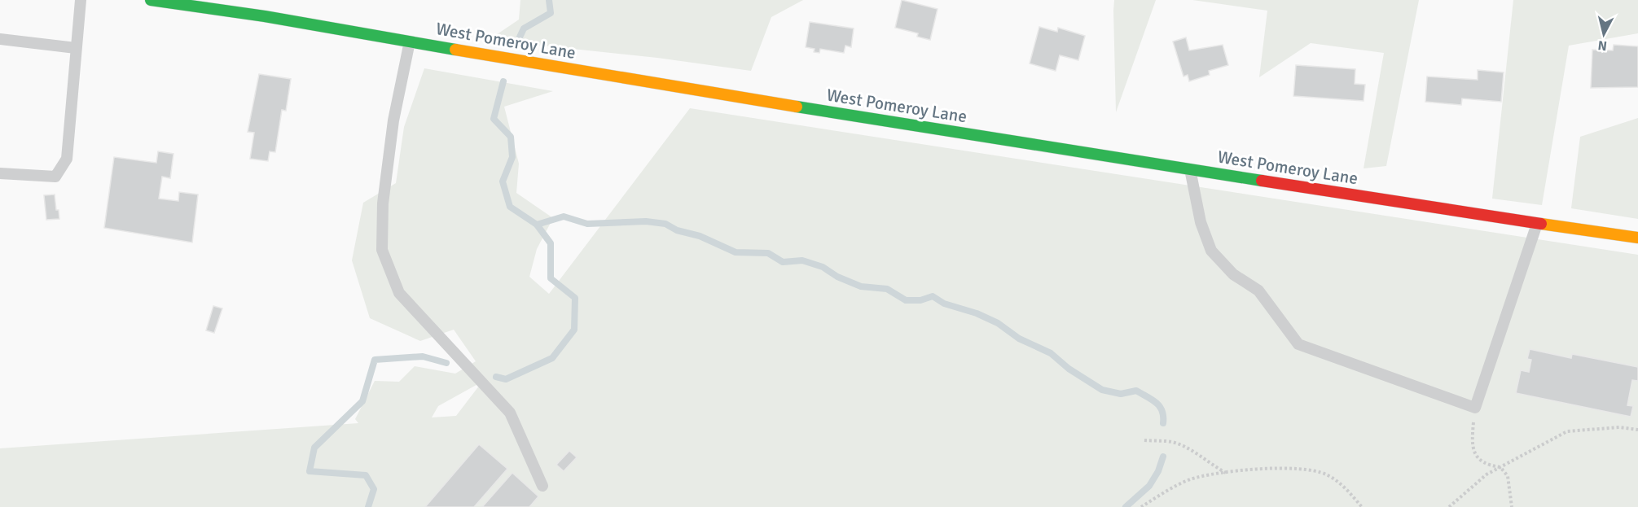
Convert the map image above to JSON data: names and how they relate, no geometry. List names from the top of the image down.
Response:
{
  "streets": {
    "street": ["West Pomeroy Lane"]
  },
  "north": "bottom"
}
